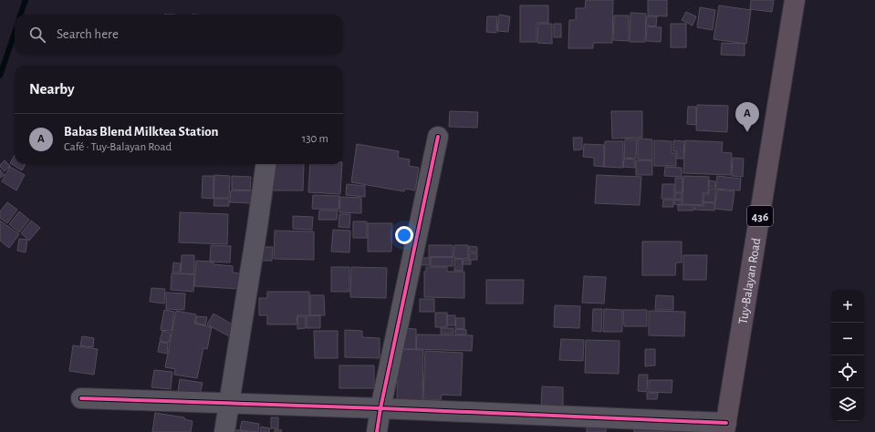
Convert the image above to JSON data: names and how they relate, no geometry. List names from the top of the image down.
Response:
{
  "streets": {
    "main road": ["436", "Tuy-Balayan Road"]
  },
  "page": {
    "search": "Search here",
    "heading": "Nearby",
    "pins": "A",
    "list": [
      {
        "mark": "A",
        "name": "Babas Blend Milktea Station",
        "note": "Café · Tuy-Balayan Road",
        "value": "130 m"
      }
    ],
    "map_buttons": ["+", "−"]
  }
}
